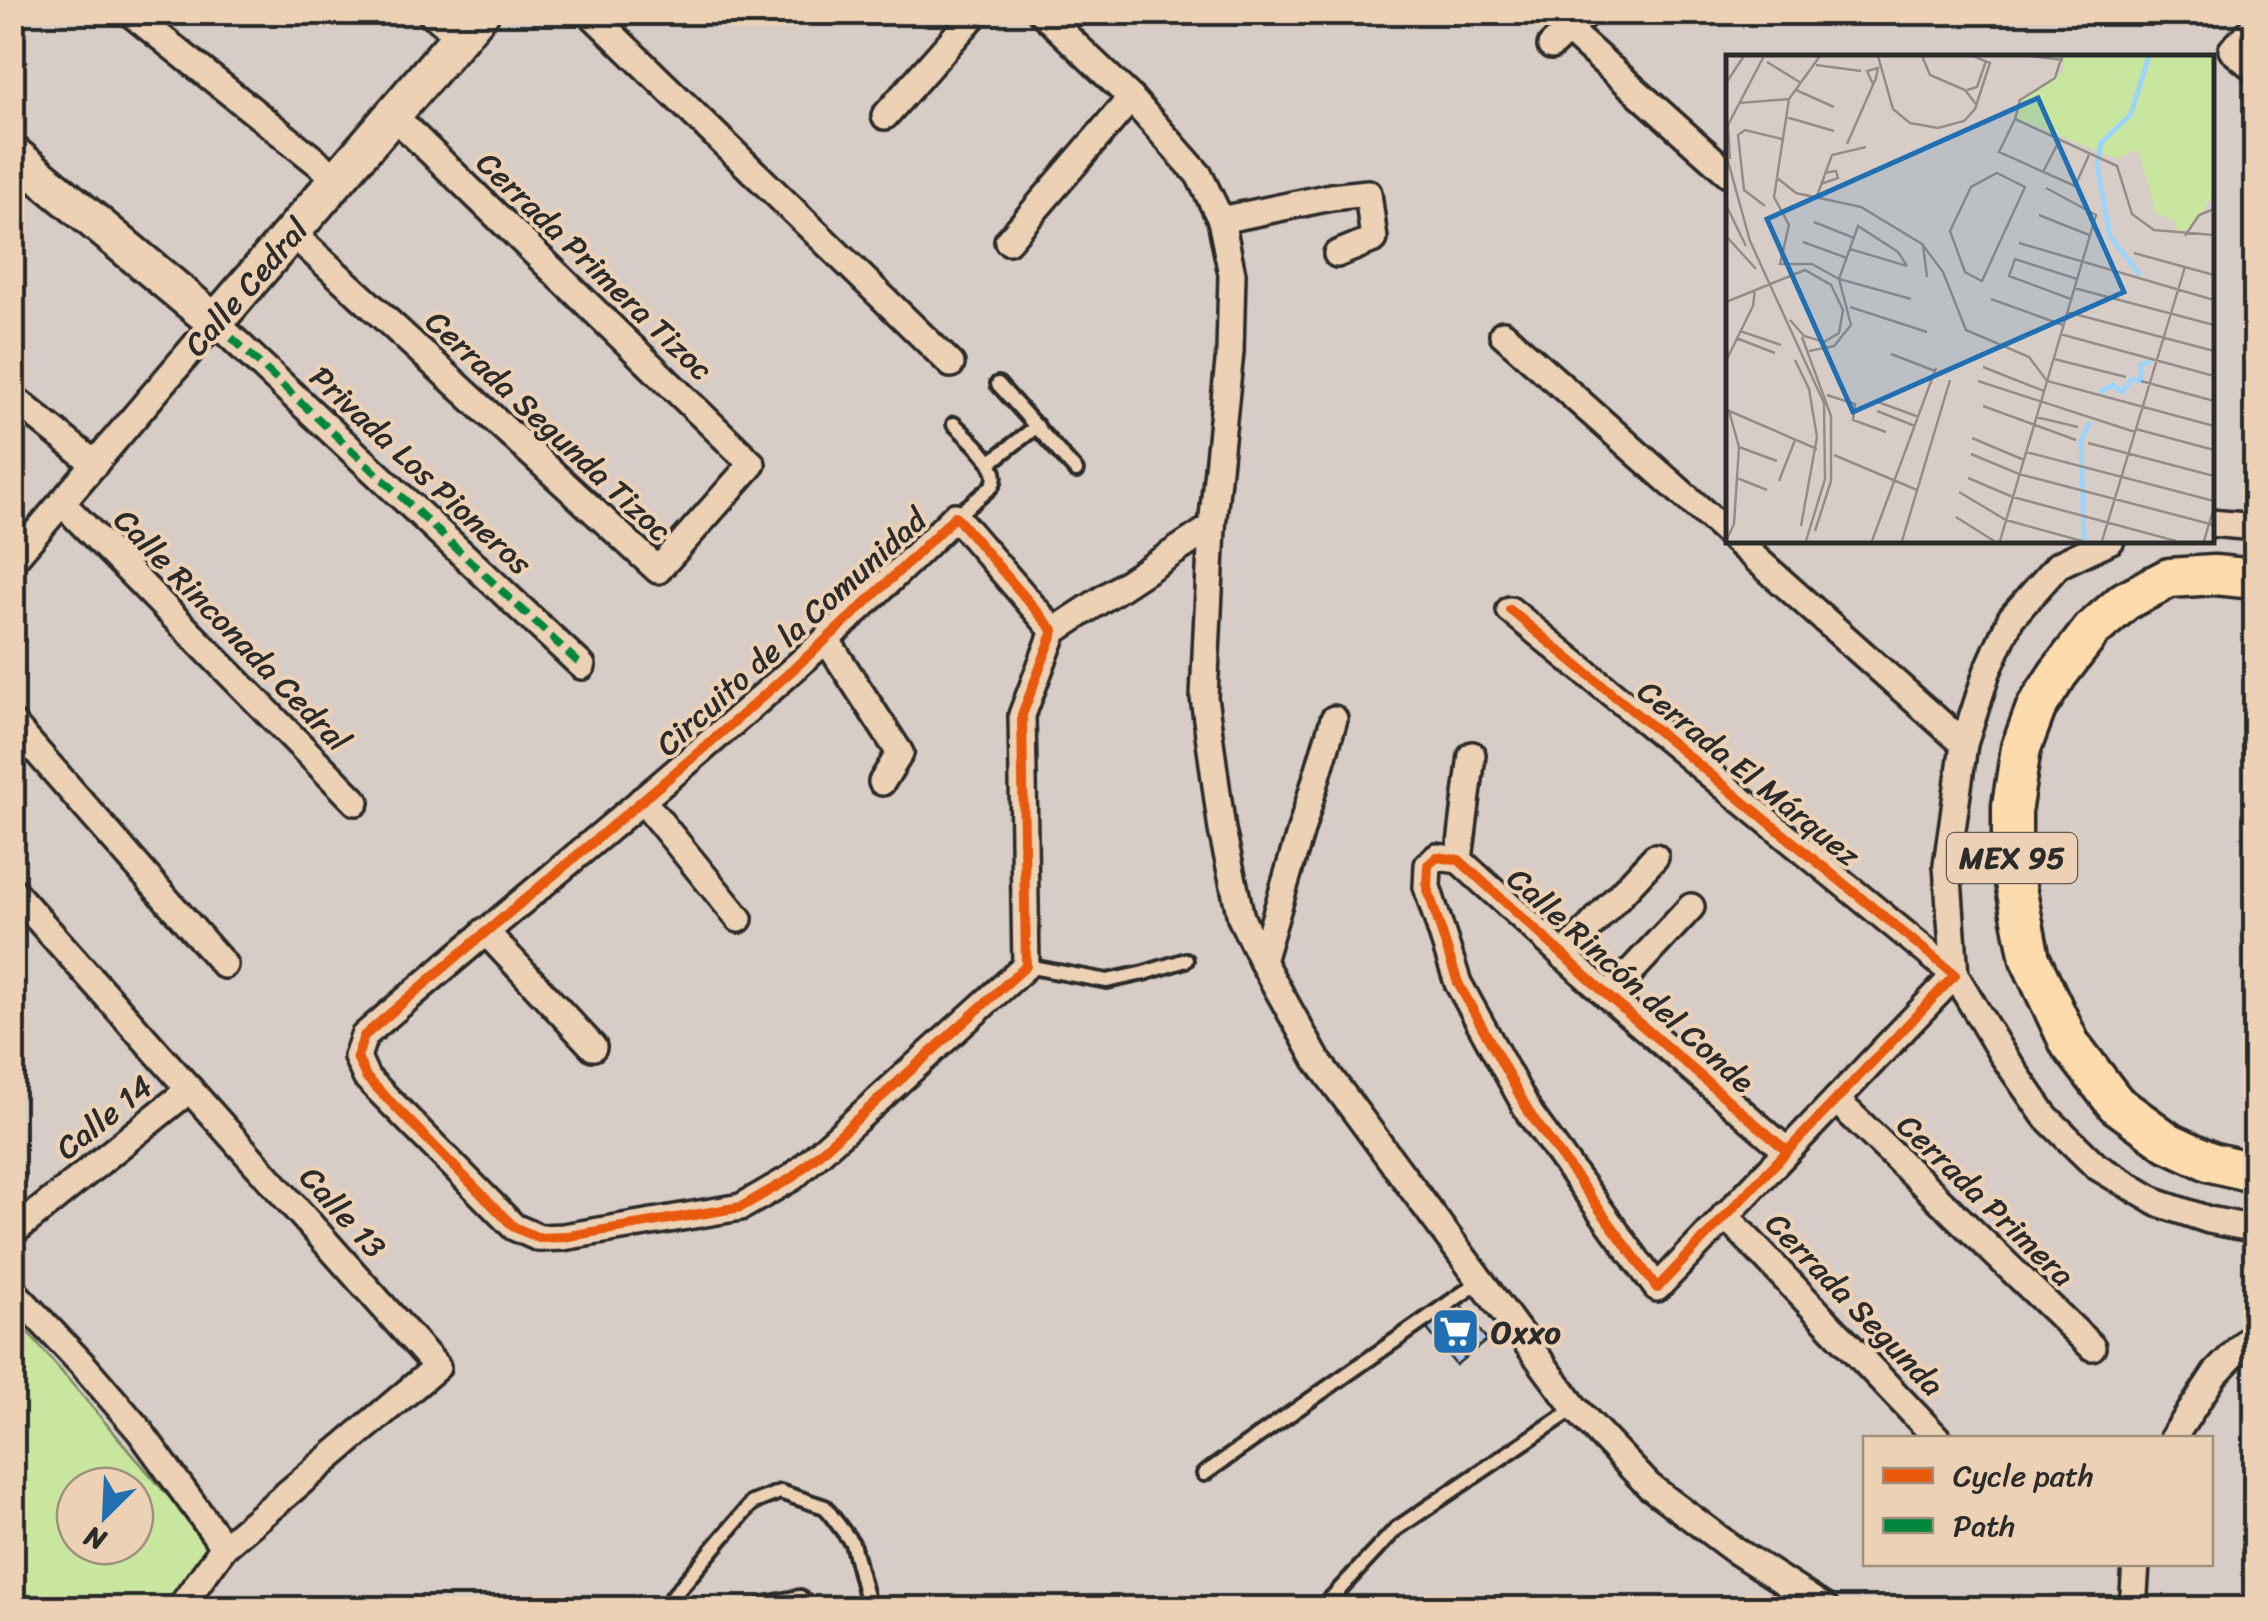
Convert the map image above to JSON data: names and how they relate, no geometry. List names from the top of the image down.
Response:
{
  "streets": {
    "main road": ["MEX 95"],
    "street": [
      "Cerrada Primera Tizoc",
      "Calle Cedral",
      "Cerrada Segunda Tizoc",
      "Privada Los Pioneros",
      "Calle Rinconada Cedral",
      "Circuito de la Comunidad",
      "Cerrada El Márquez",
      "Calle Rincón del Conde",
      "Calle 14",
      "Cerrada Primera",
      "Calle 13",
      "Cerrada Segunda"
    ]
  },
  "crossings": [
    ["Cerrada Primera Tizoc", "Calle Cedral"],
    ["Cerrada Primera Tizoc", "Cerrada Segunda Tizoc"],
    ["Calle Cedral", "Cerrada Segunda Tizoc"],
    ["Calle Cedral", "Privada Los Pioneros"],
    ["Calle Cedral", "Calle Rinconada Cedral"],
    ["Calle 14", "Calle 13"]
  ],
  "places": {
    "supermarket": ["Oxxo"]
  },
  "legend": ["Cycle path", "Path"],
  "north": "bottom left"
}
